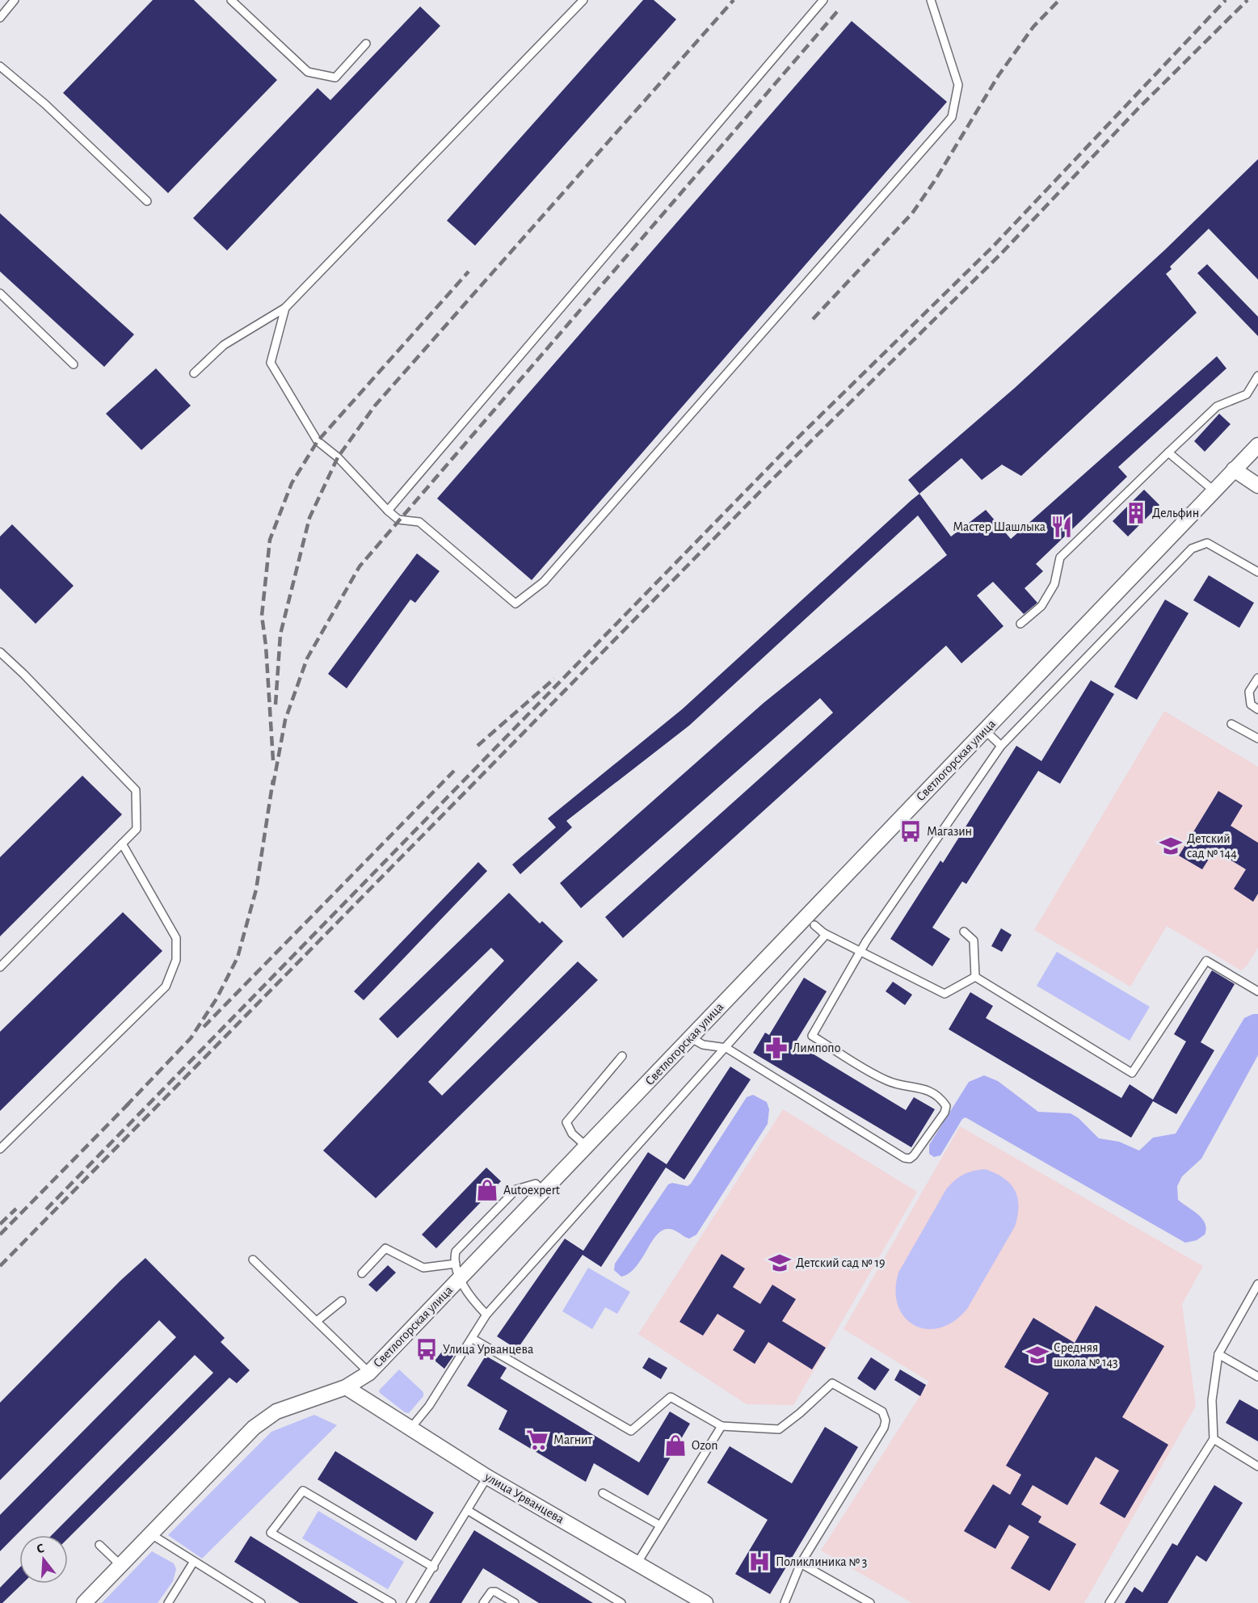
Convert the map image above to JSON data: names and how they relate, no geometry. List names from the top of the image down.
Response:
{
  "streets": {
    "street": ["Светлогорская улица", "улица Урванцева"]
  },
  "crossings": [
    ["Светлогорская улица", "улица Урванцева"]
  ],
  "places": {
    "building": ["Дельфин"],
    "restaurant": ["Мастер Шашлыка"],
    "bus stop": ["Магазин", "Улица Урванцева"],
    "school or university": ["Детский сад № 144", "Детский сад № 19", "Средняя школа № 143"],
    "pharmacy": ["Лимпопо"],
    "shop": ["Autoexpert", "Ozon"],
    "supermarket": ["Магнит"],
    "hospital": ["Поликлиника № 3"]
  },
  "north": "top"
}
